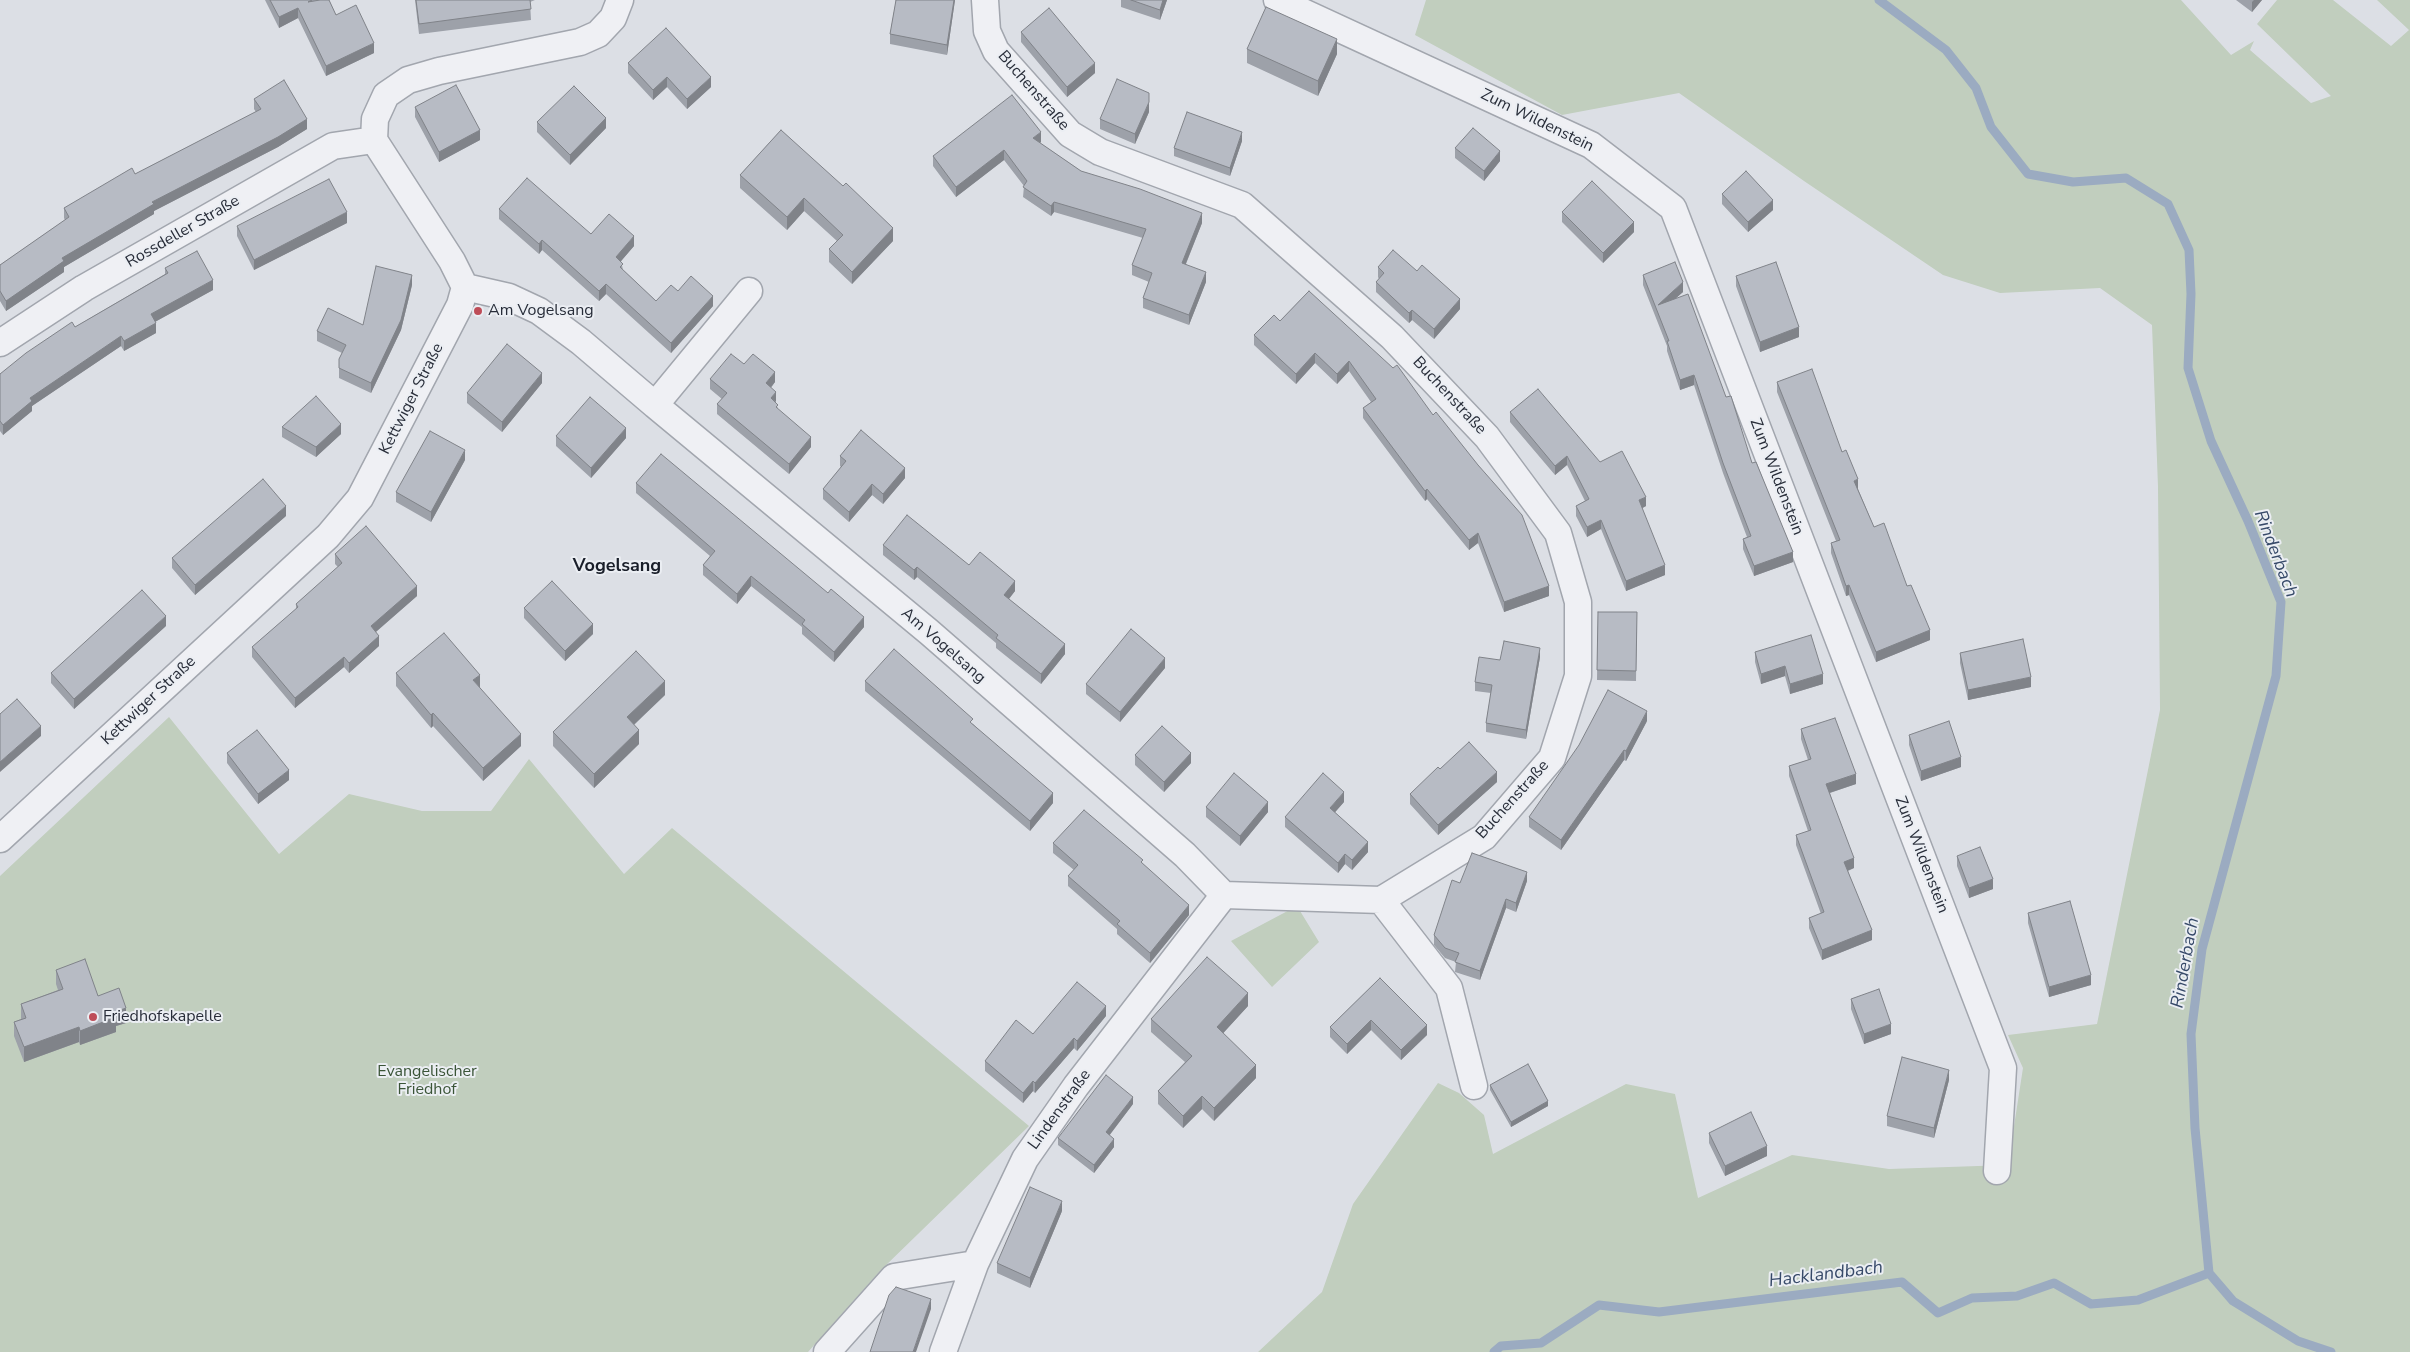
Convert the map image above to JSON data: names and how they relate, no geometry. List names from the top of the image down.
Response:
{
  "streets": {
    "street": [
      "Buchenstraße",
      "Zum Wildenstein",
      "Rossdeller Straße",
      "Kettwiger Straße",
      "Am Vogelsang",
      "Lindenstraße"
    ]
  },
  "crossings": [
    ["Kettwiger Straße", "Am Vogelsang"],
    ["Am Vogelsang", "Lindenstraße"]
  ],
  "districts": ["Vogelsang"],
  "water": ["Rinderbach", "Hacklandbach"],
  "parks": ["Evangelischer Friedhof"],
  "places": ["Am Vogelsang", "Friedhofskapelle"]
}
